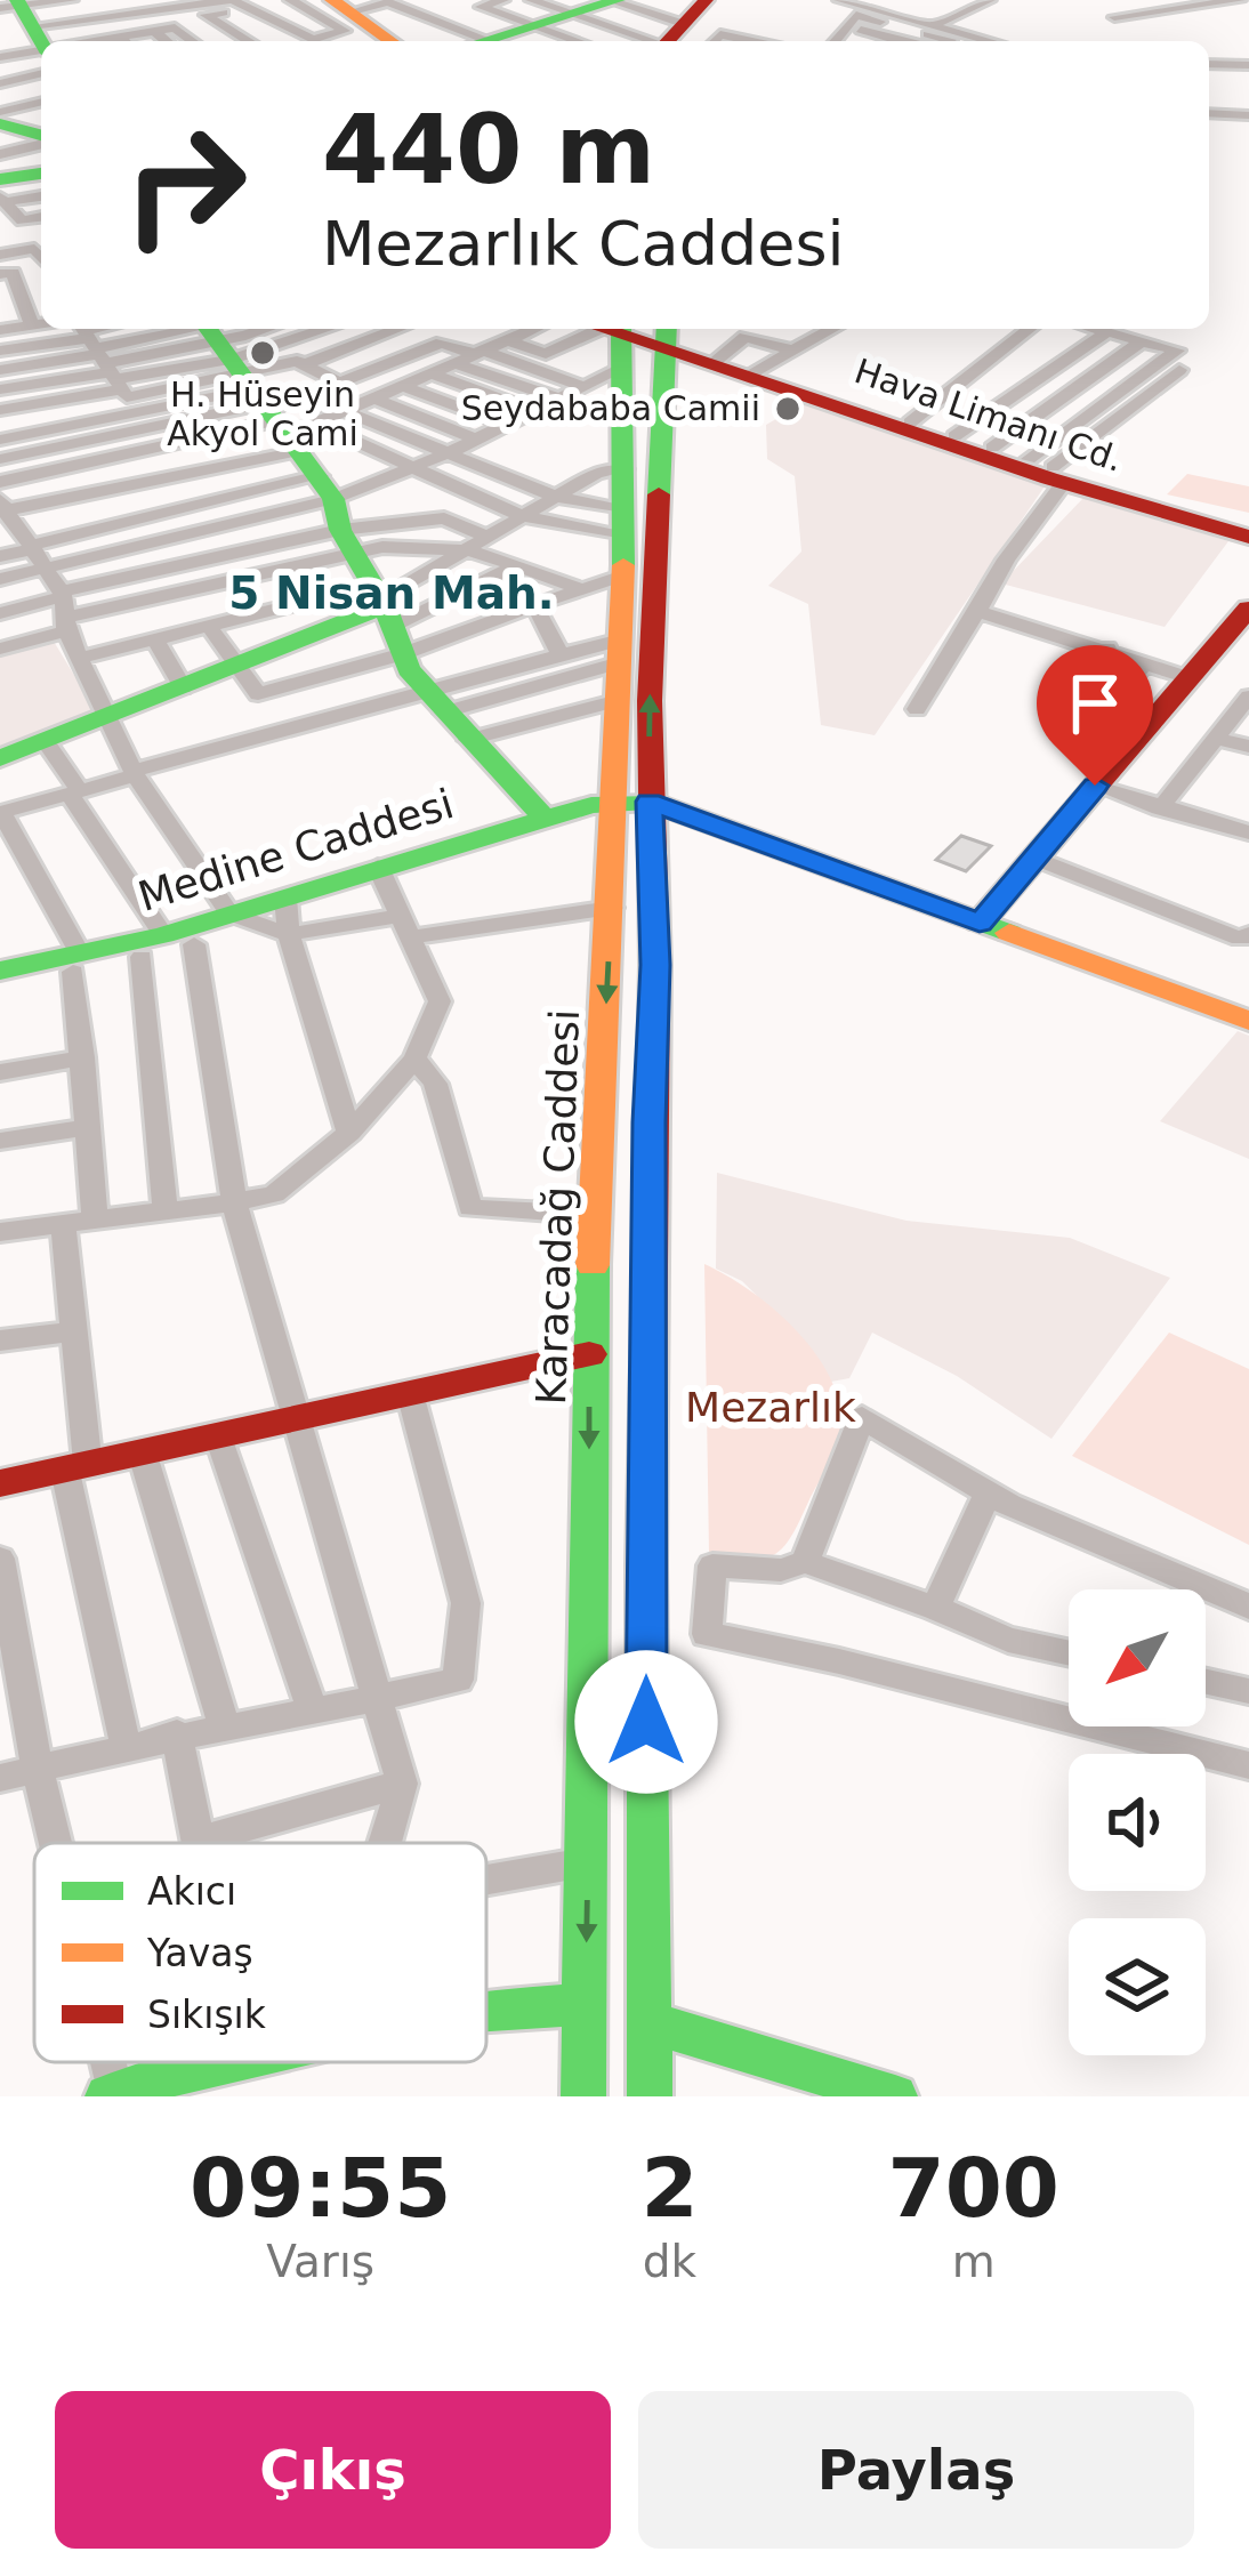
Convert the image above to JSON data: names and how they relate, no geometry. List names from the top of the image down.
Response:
{
  "streets": {
    "main road": ["Hava Limanı Cd.", "Medine Caddesi", "Karacadağ Caddesi"]
  },
  "crossings": [
    ["Medine Caddesi", "Karacadağ Caddesi"]
  ],
  "districts": ["5 Nisan Mah."],
  "parks": ["Mezarlık"],
  "places": ["H. Hüseyin Akyol Cami", "Seydababa Camii"],
  "legend": ["Akıcı", "Yavaş", "Sıkışık"],
  "north": "bottom left",
  "page": {
    "turn": ["440 m", "Mezarlık Caddesi"],
    "eta": [
      "09:55",
      "Varış",
      "2",
      "dk",
      "700",
      "m"
    ],
    "buttons": ["Çıkış", "Paylaş"]
  }
}
